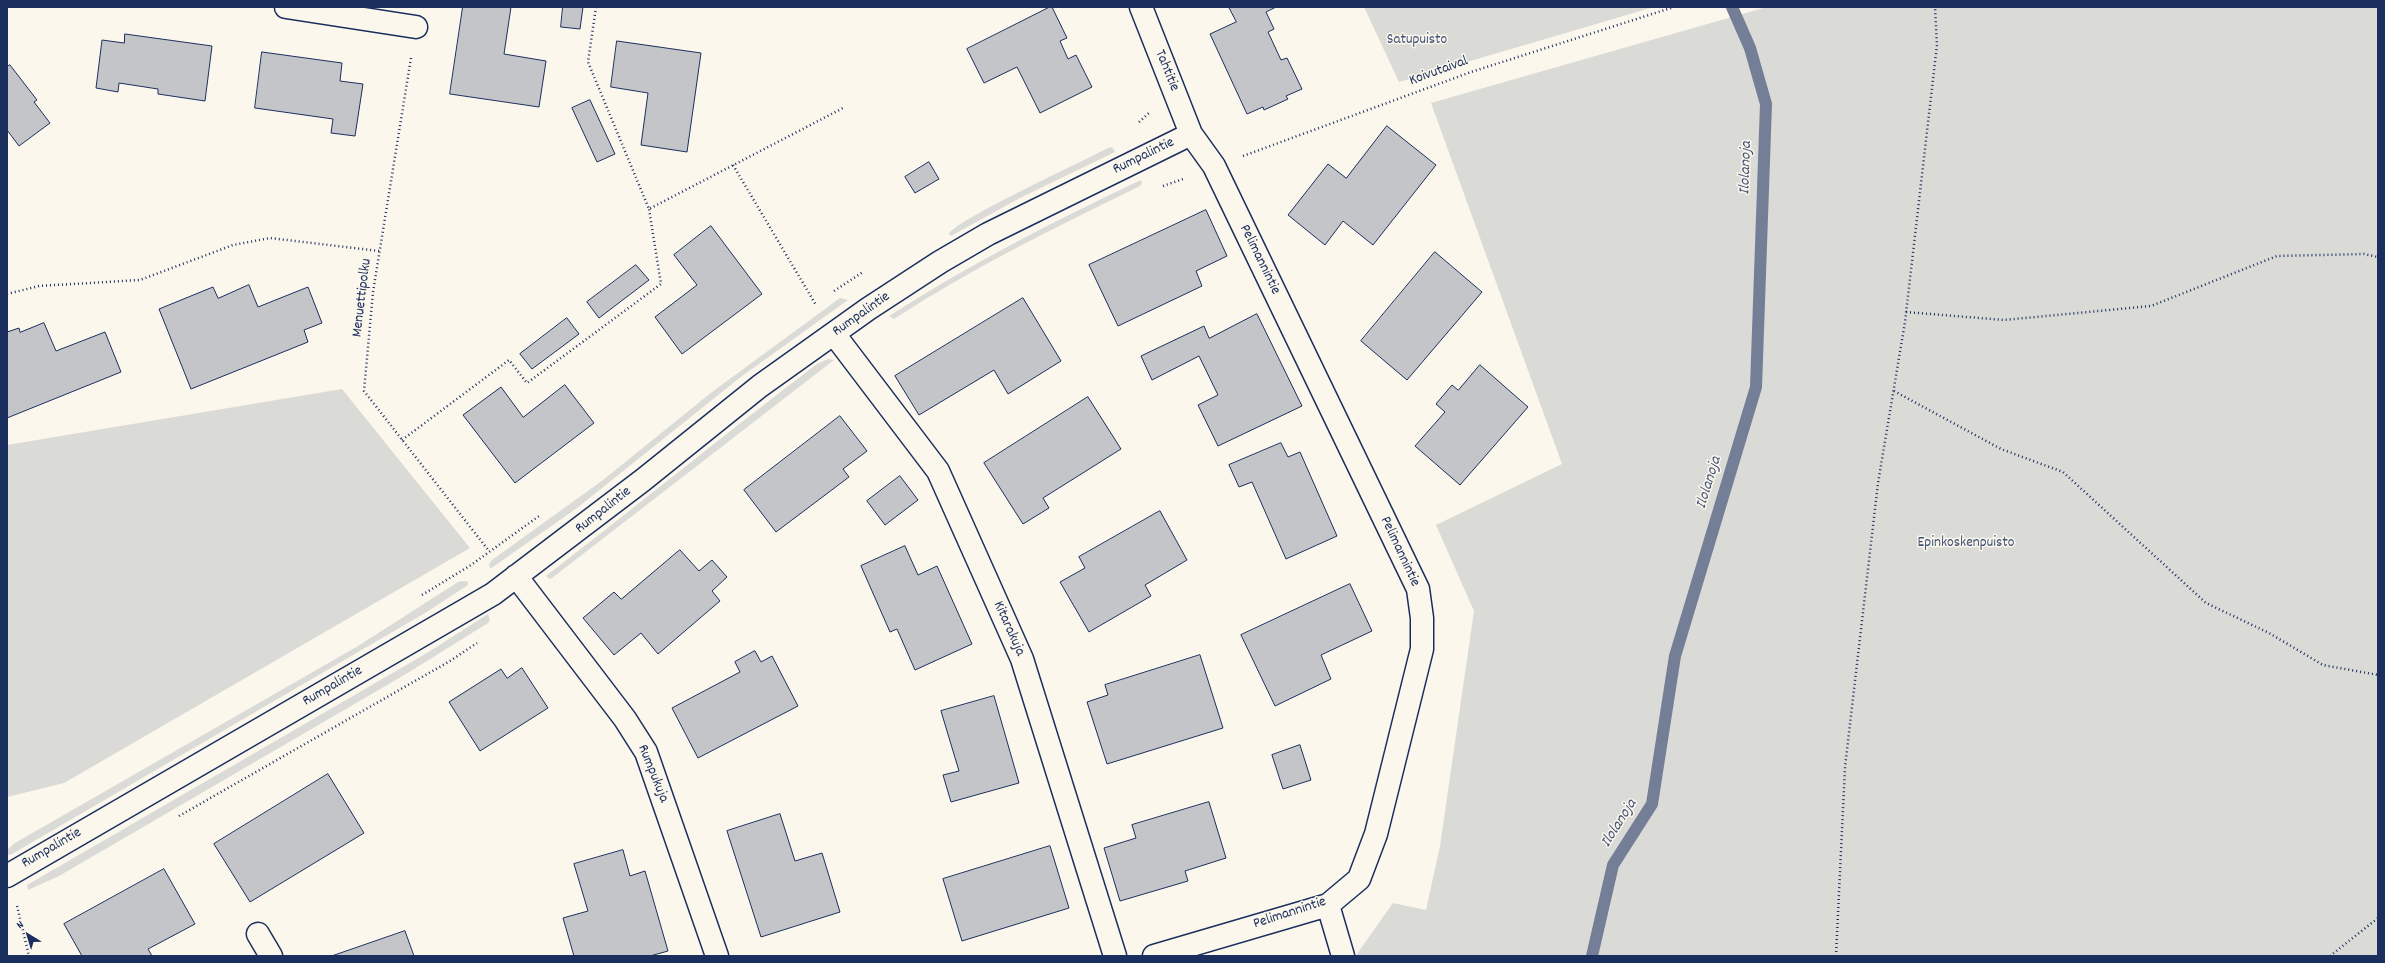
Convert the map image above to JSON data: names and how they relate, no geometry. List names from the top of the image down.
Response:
{
  "streets": {
    "street": [
      "Tahtitie",
      "Rumpalintie",
      "Pelimannintie",
      "Kitarakuja",
      "Rumpukuja"
    ],
    "path": ["Koivutaival", "Menuettipolku"]
  },
  "crossings": [
    ["Tahtitie", "Rumpalintie"],
    ["Tahtitie", "Pelimannintie"],
    ["Koivutaival", "Pelimannintie"],
    ["Rumpalintie", "Pelimannintie"],
    ["Rumpalintie", "Kitarakuja"],
    ["Rumpalintie", "Rumpukuja"]
  ],
  "water": ["Ilolanoja"],
  "parks": ["Satupuisto", "Epinkoskenpuisto"],
  "north": "top left"
}
